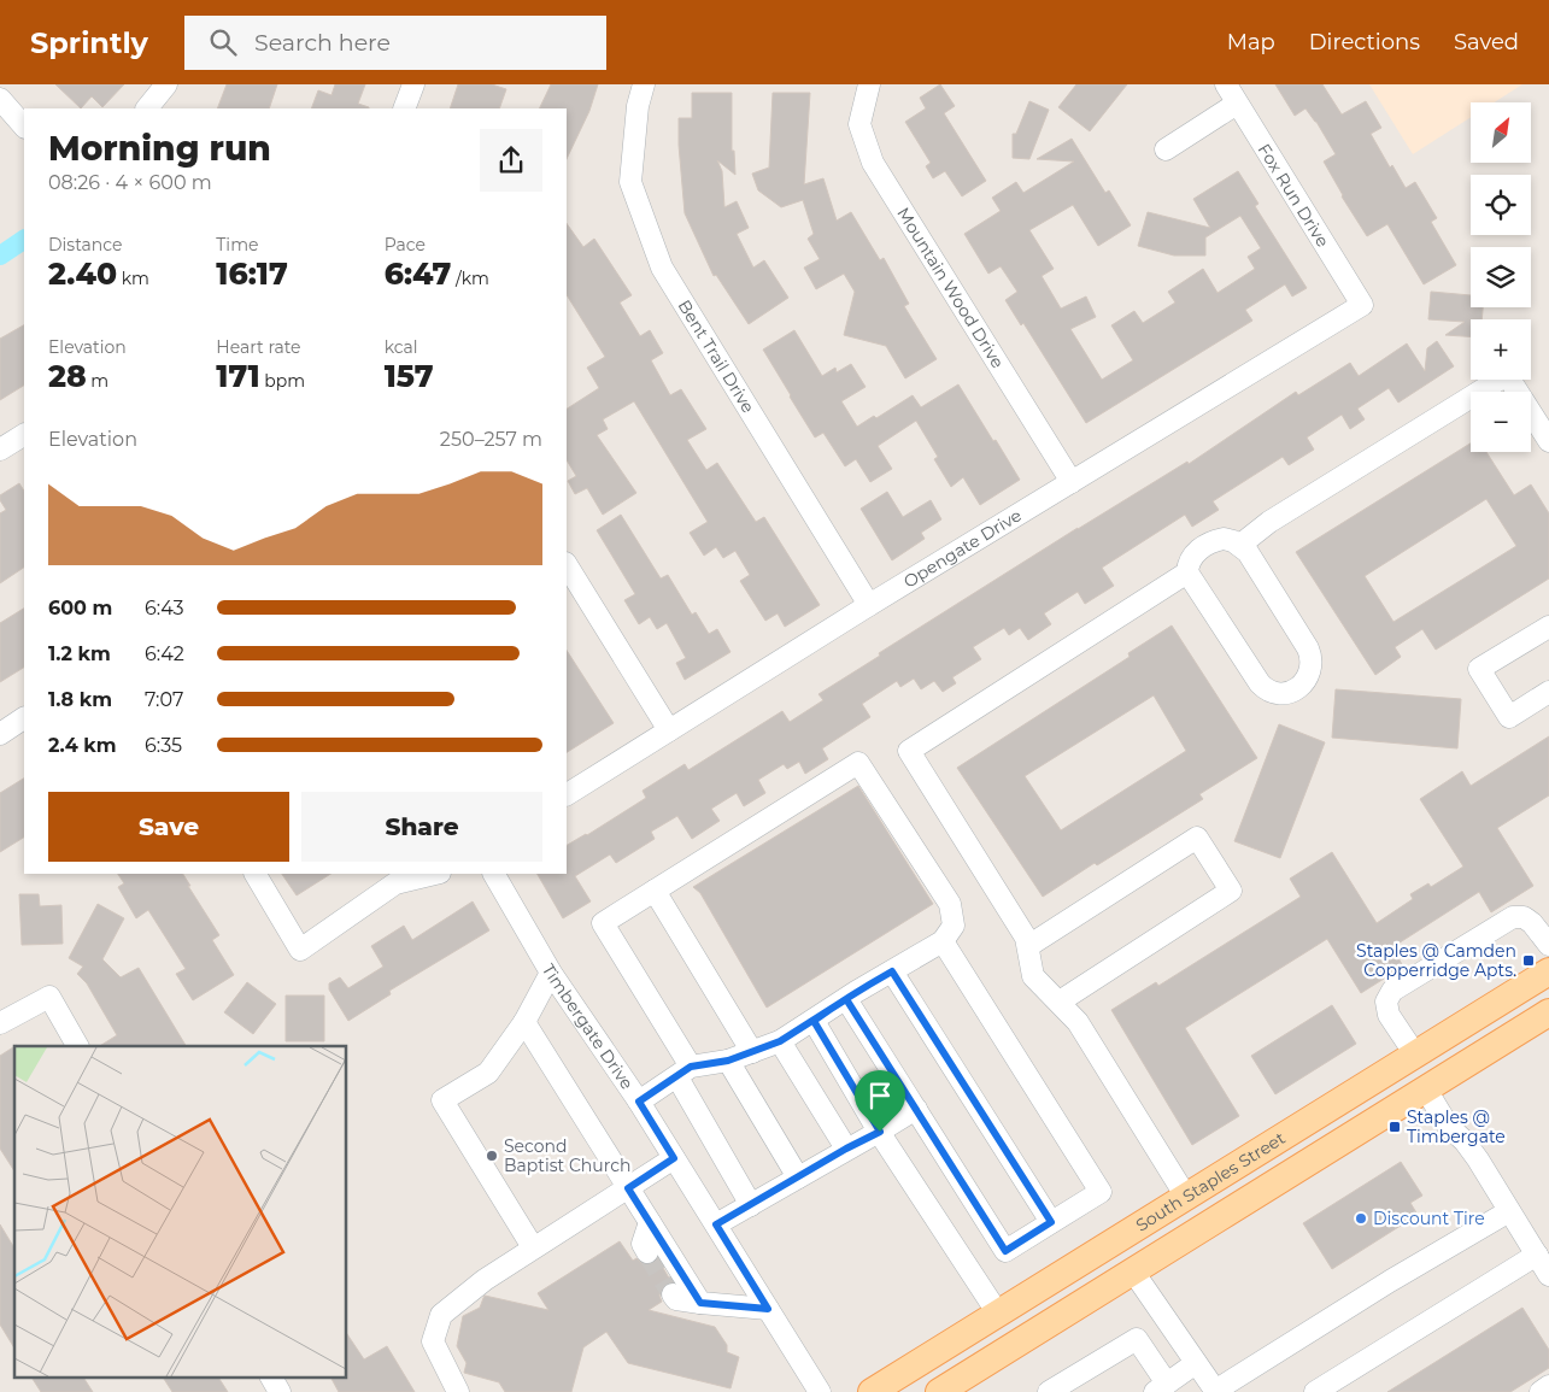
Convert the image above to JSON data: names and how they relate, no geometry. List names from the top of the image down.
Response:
{
  "streets": {
    "main road": ["South Staples Street"],
    "street": [
      "Fox Run Drive",
      "Mountain Wood Drive",
      "Bent Trail Drive",
      "Opengate Drive",
      "Timbergate Drive"
    ]
  },
  "crossings": [
    ["Fox Run Drive", "Opengate Drive"],
    ["Mountain Wood Drive", "Opengate Drive"],
    ["Bent Trail Drive", "Opengate Drive"]
  ],
  "places": {
    "transit": ["Staples @ Camden Copperridge Apts.", "Staples @ Timbergate"],
    "other": ["Second Baptist Church", "Discount Tire"]
  },
  "north": "top right",
  "page": {
    "header": "Sprintly",
    "search": "Search here",
    "nav": ["Map", "Directions", "Saved"],
    "map_buttons": ["+", "−"],
    "heading": ["Morning run", "08:26 · 4 × 600 m"],
    "stats": [
      ["Distance", "2.40 km"],
      ["Time", "16:17"],
      ["Pace", "6:47 /km"],
      ["Elevation", "28 m"],
      ["Heart rate", "171 bpm"],
      ["kcal", "157"]
    ],
    "chart": ["Elevation", "250–257 m"],
    "list": [
      {
        "name": "600 m",
        "note": "6:43"
      },
      {
        "name": "1.2 km",
        "note": "6:42"
      },
      {
        "name": "1.8 km",
        "note": "7:07"
      },
      {
        "name": "2.4 km",
        "note": "6:35"
      }
    ],
    "buttons": ["Save", "Share"]
  }
}
